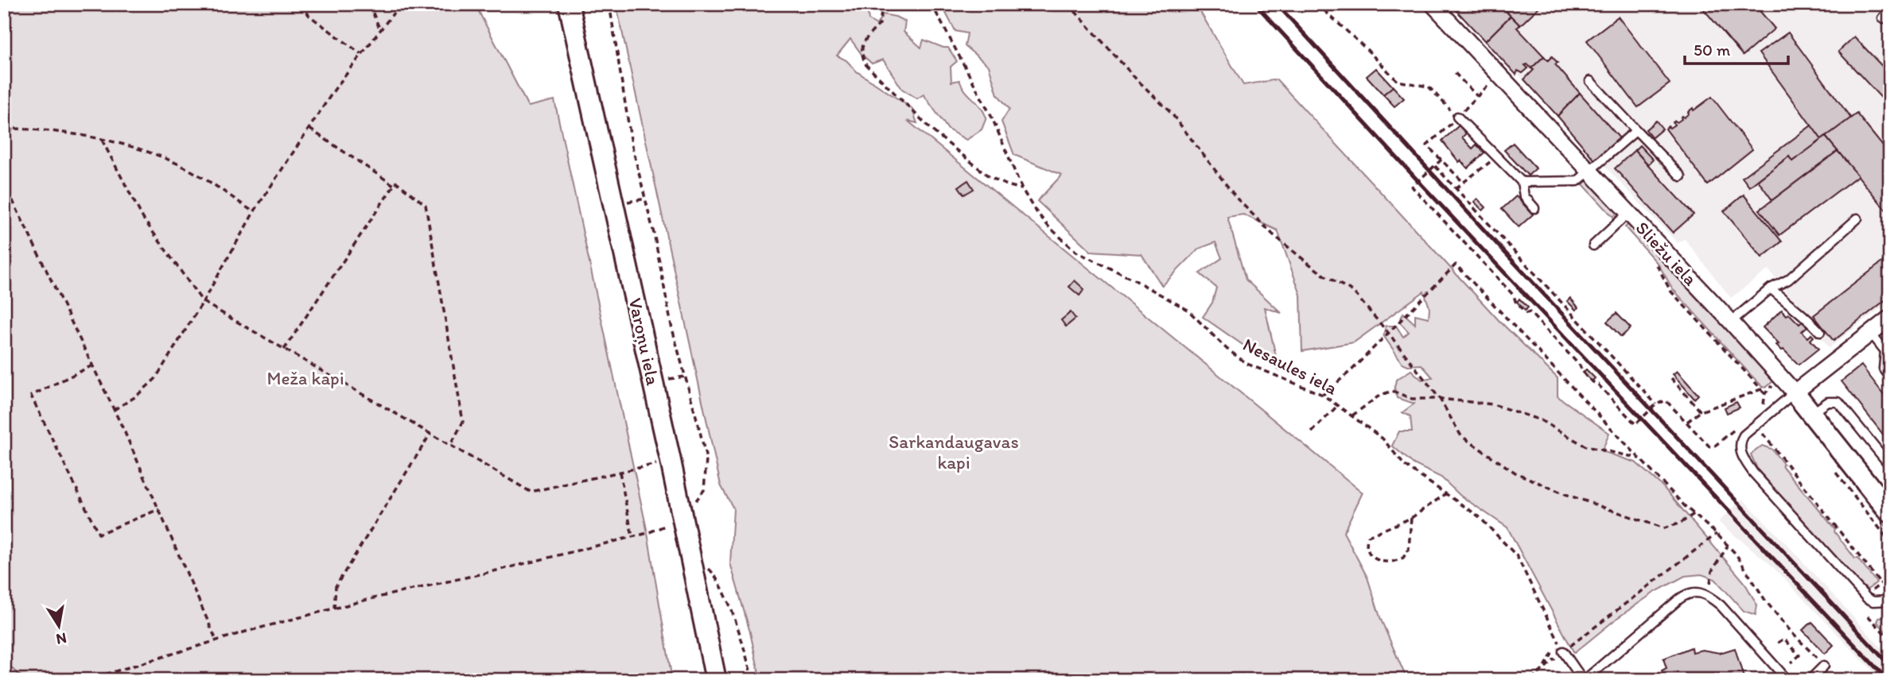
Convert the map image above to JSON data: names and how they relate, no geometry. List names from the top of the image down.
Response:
{
  "streets": {
    "street": ["Sliežu iela", "Varoņu iela"],
    "path": ["Nesaules iela"]
  },
  "parks": ["Meža kapi", "Sarkandaugavas kapi"],
  "scale_bar": "50 m",
  "north": "bottom"
}
